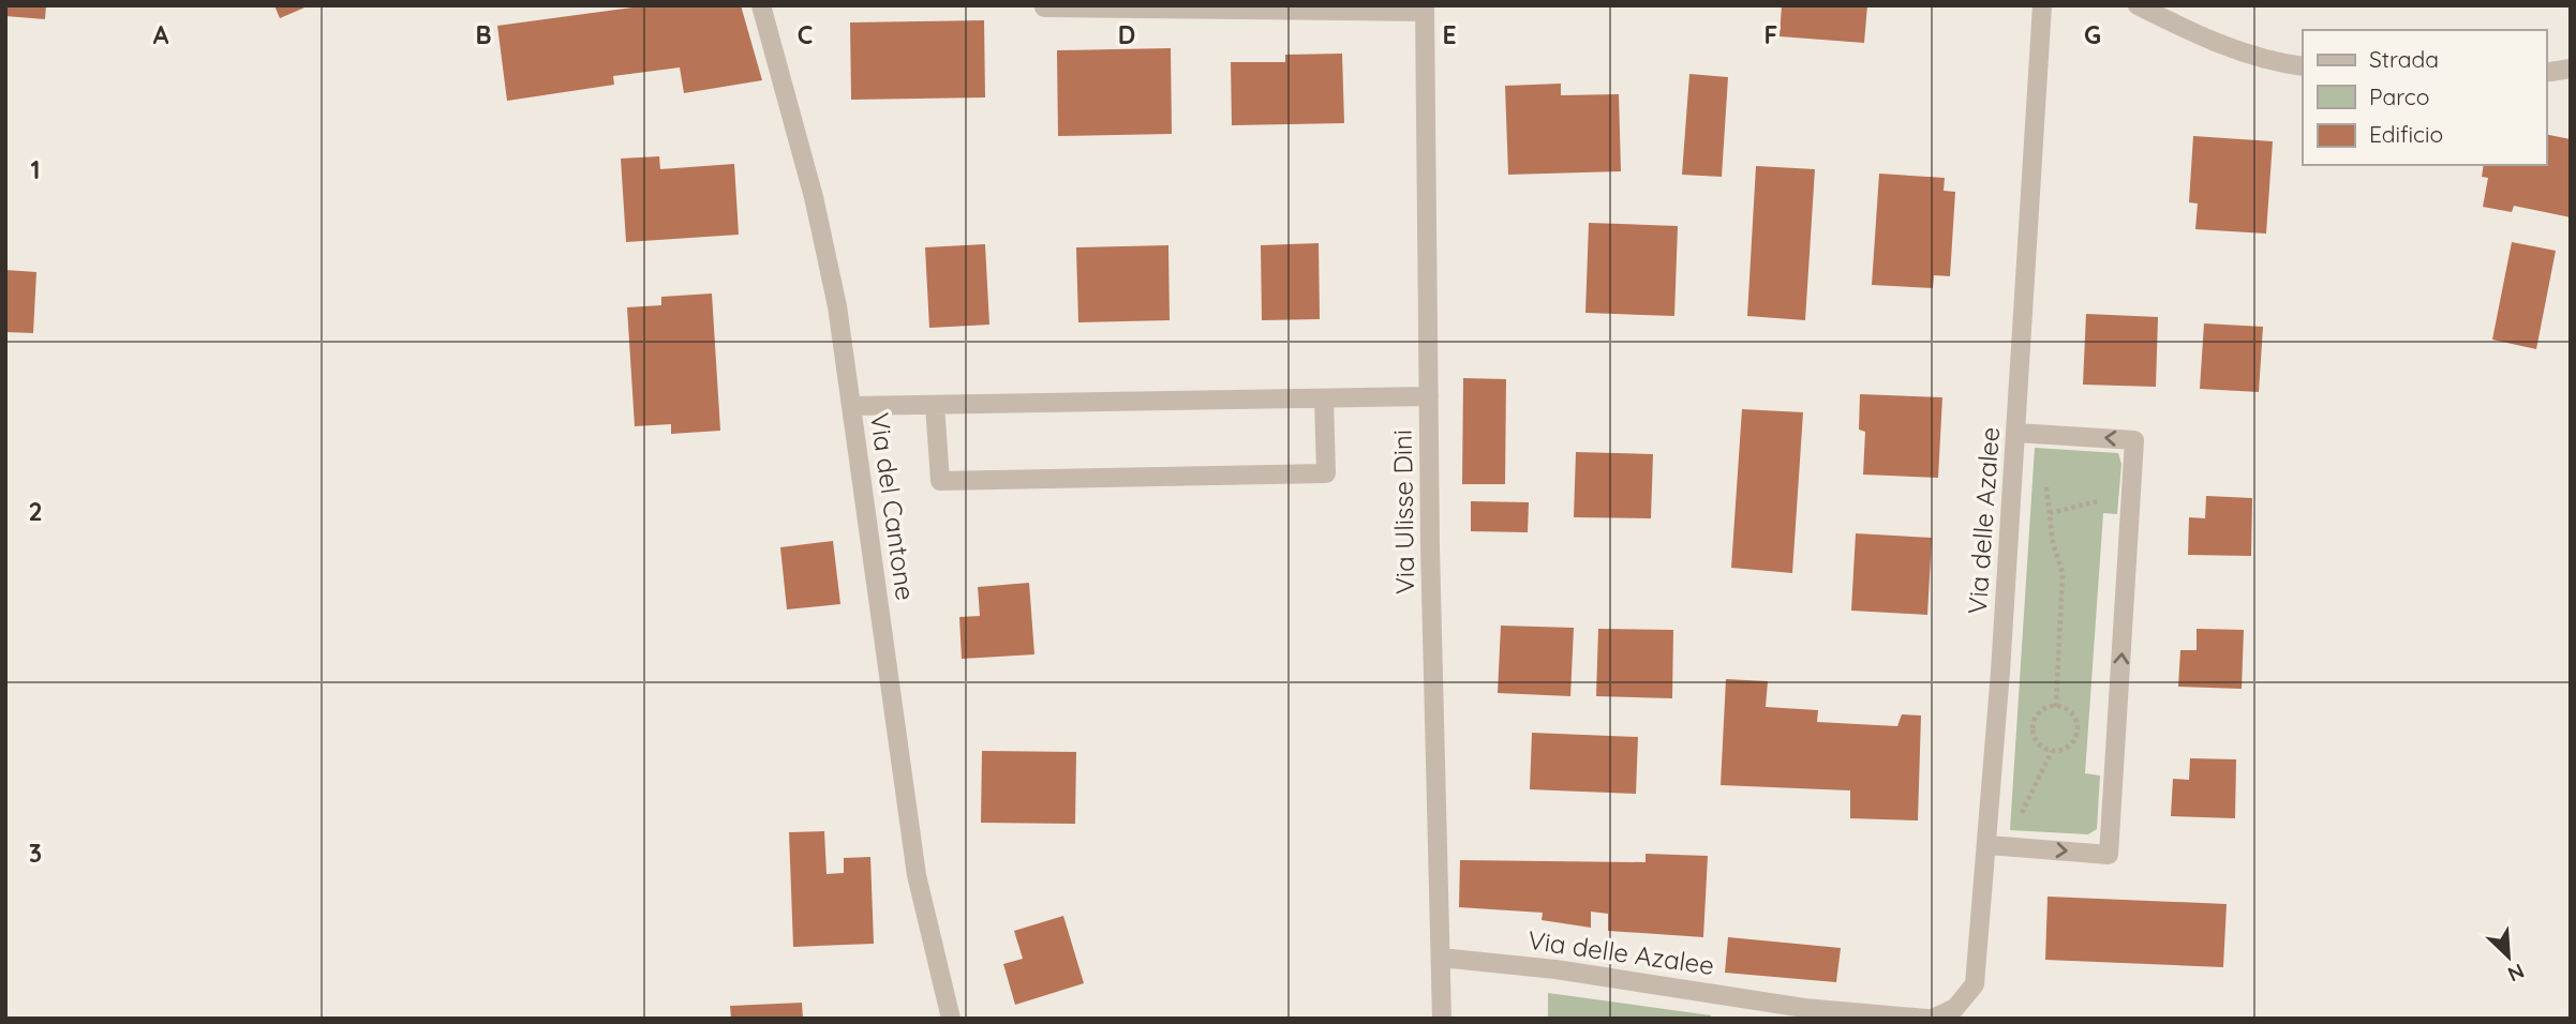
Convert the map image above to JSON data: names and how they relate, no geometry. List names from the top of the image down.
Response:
{
  "streets": {
    "street": ["Via del Cantone", "Via Ulisse Dini", "Via delle Azalee"]
  },
  "crossings": [
    ["Via Ulisse Dini", "Via delle Azalee"]
  ],
  "legend": ["Strada", "Parco", "Edificio"],
  "north": "bottom right",
  "grid": {
    "columns": [
      "A",
      "B",
      "C",
      "D",
      "E",
      "F",
      "G"
    ],
    "rows": ["1", "2", "3"]
  }
}
